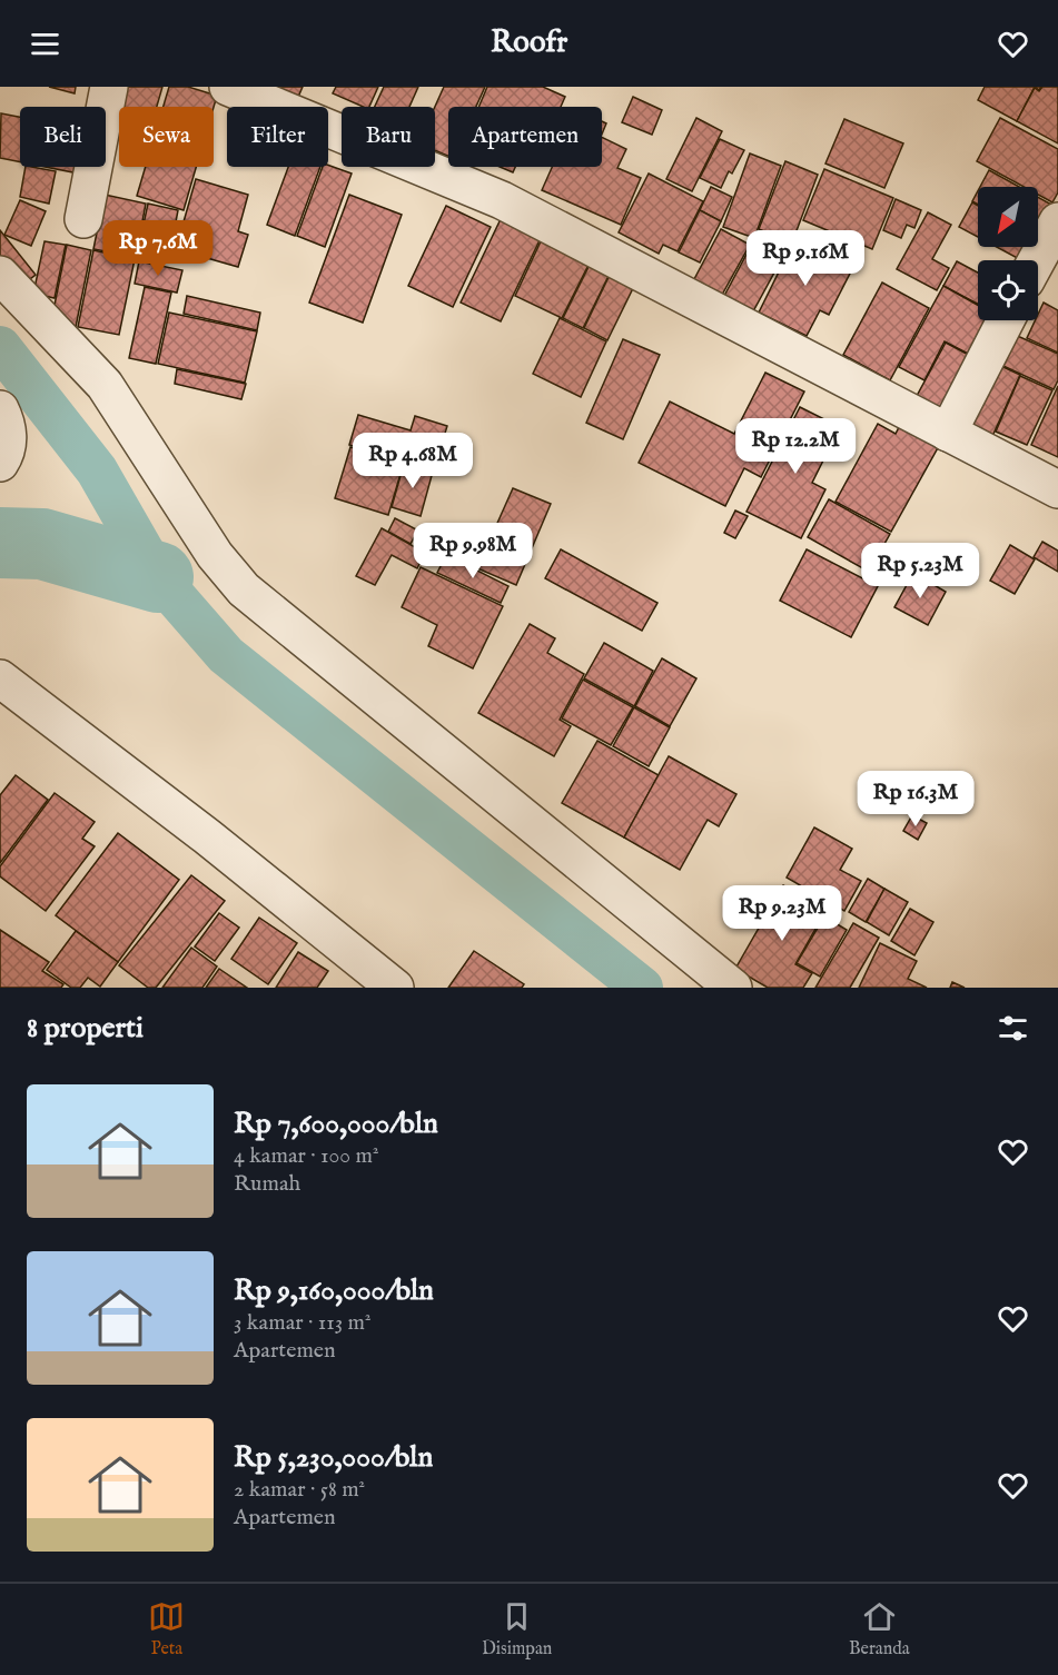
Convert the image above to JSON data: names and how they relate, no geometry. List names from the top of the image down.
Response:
{
  "north": "bottom left",
  "page": {
    "header": "Roofr",
    "chip": [
      "Beli",
      "Sewa",
      "Filter",
      "Baru",
      "Apartemen"
    ],
    "price": [
      "Rp 7.6M",
      "Rp 9.16M",
      "Rp 12.2M",
      "Rp 4.68M",
      "Rp 9.98M",
      "Rp 5.23M",
      "Rp 16.3M",
      "Rp 9.23M"
    ],
    "heading": "8 properti",
    "list": [
      {
        "name": "Rp 7,600,000/bln",
        "note": "4 kamar · 100 m² · Rumah"
      },
      {
        "name": "Rp 9,160,000/bln",
        "note": "3 kamar · 113 m² · Apartemen"
      },
      {
        "name": "Rp 5,230,000/bln",
        "note": "2 kamar · 58 m² · Apartemen"
      }
    ],
    "tabs": ["Peta", "Disimpan", "Beranda"]
  }
}
